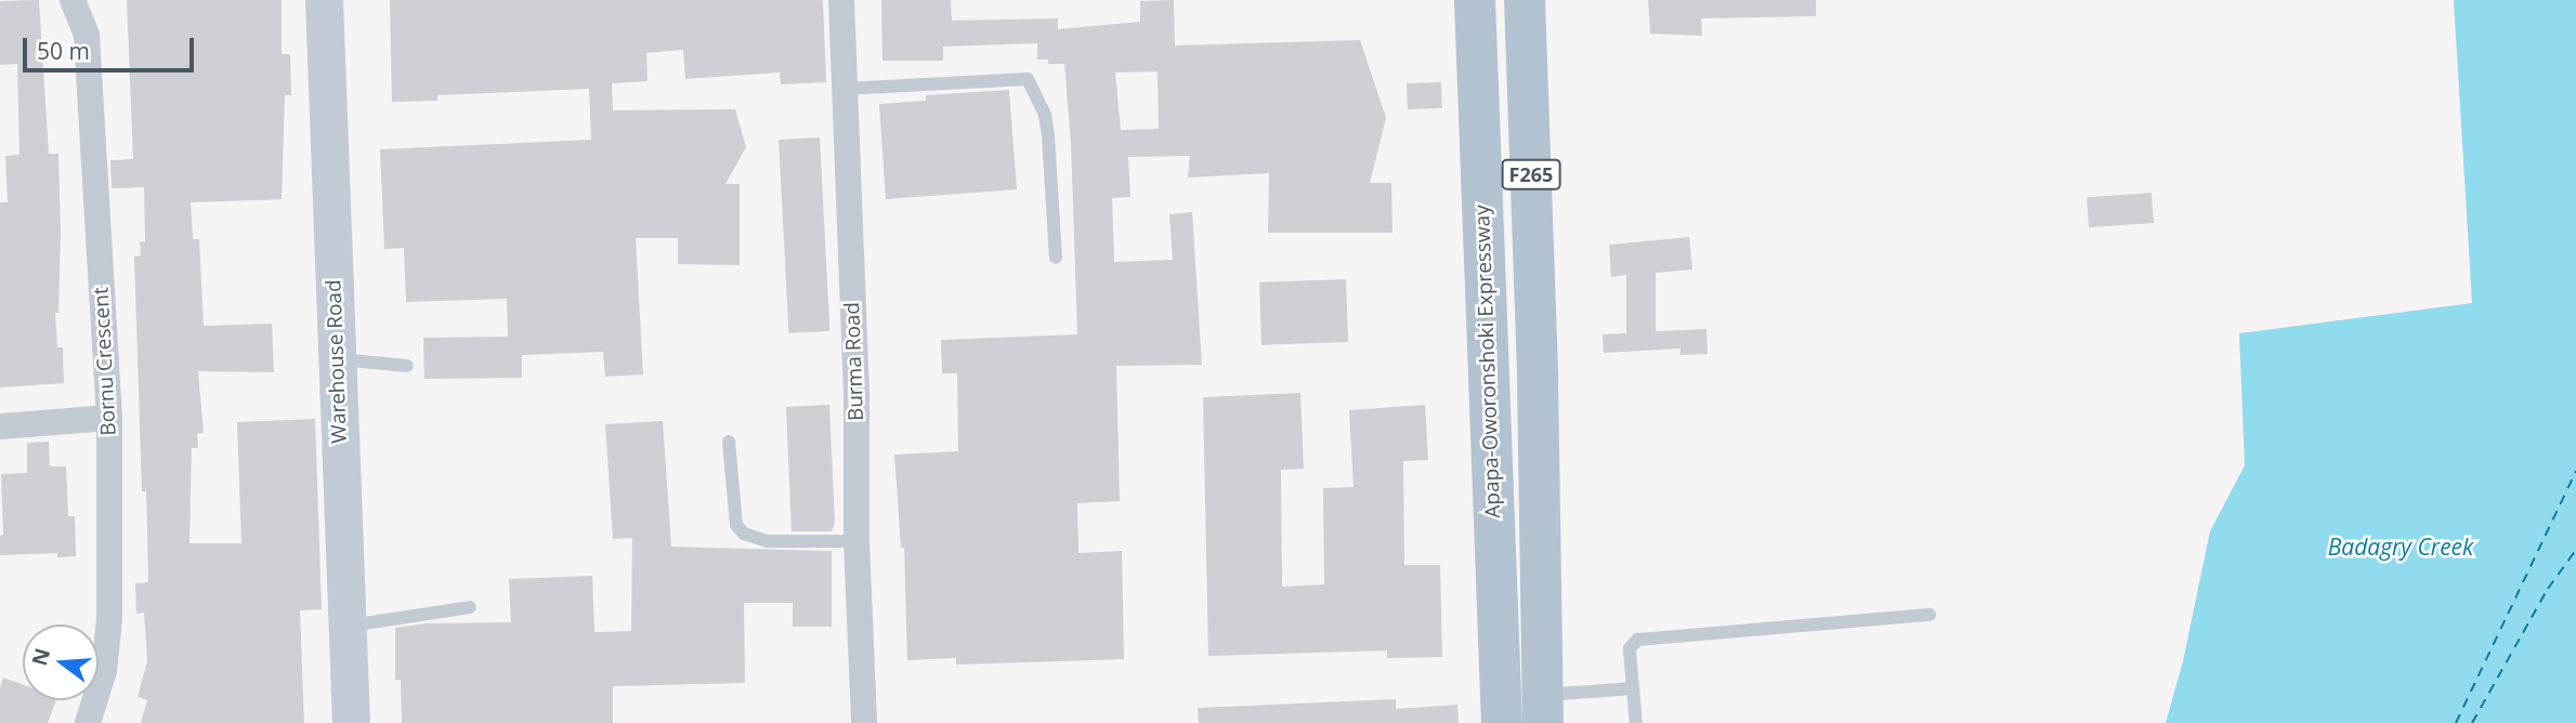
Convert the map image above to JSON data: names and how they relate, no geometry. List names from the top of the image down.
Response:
{
  "streets": {
    "main road": ["F265", "Warehouse Road", "Apapa-Oworonshoki Expressway"],
    "street": ["Bornu Crescent", "Burma Road"]
  },
  "water": ["Badagry Creek"],
  "scale_bar": "50 m",
  "north": "left"
}
